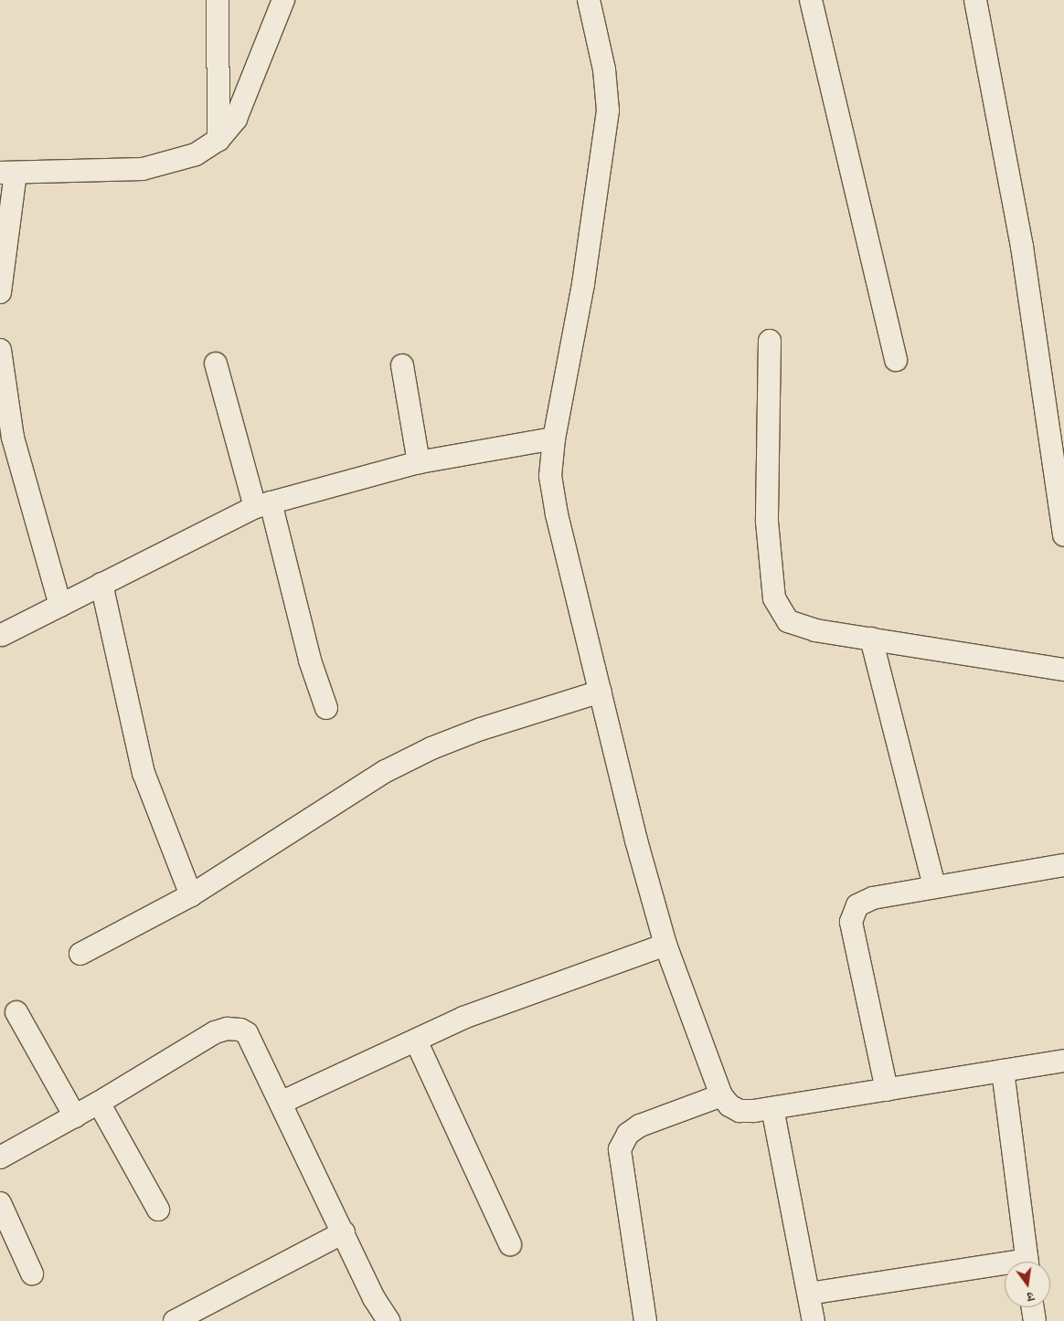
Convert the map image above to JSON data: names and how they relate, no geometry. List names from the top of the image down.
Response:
{
  "north": "bottom"
}
